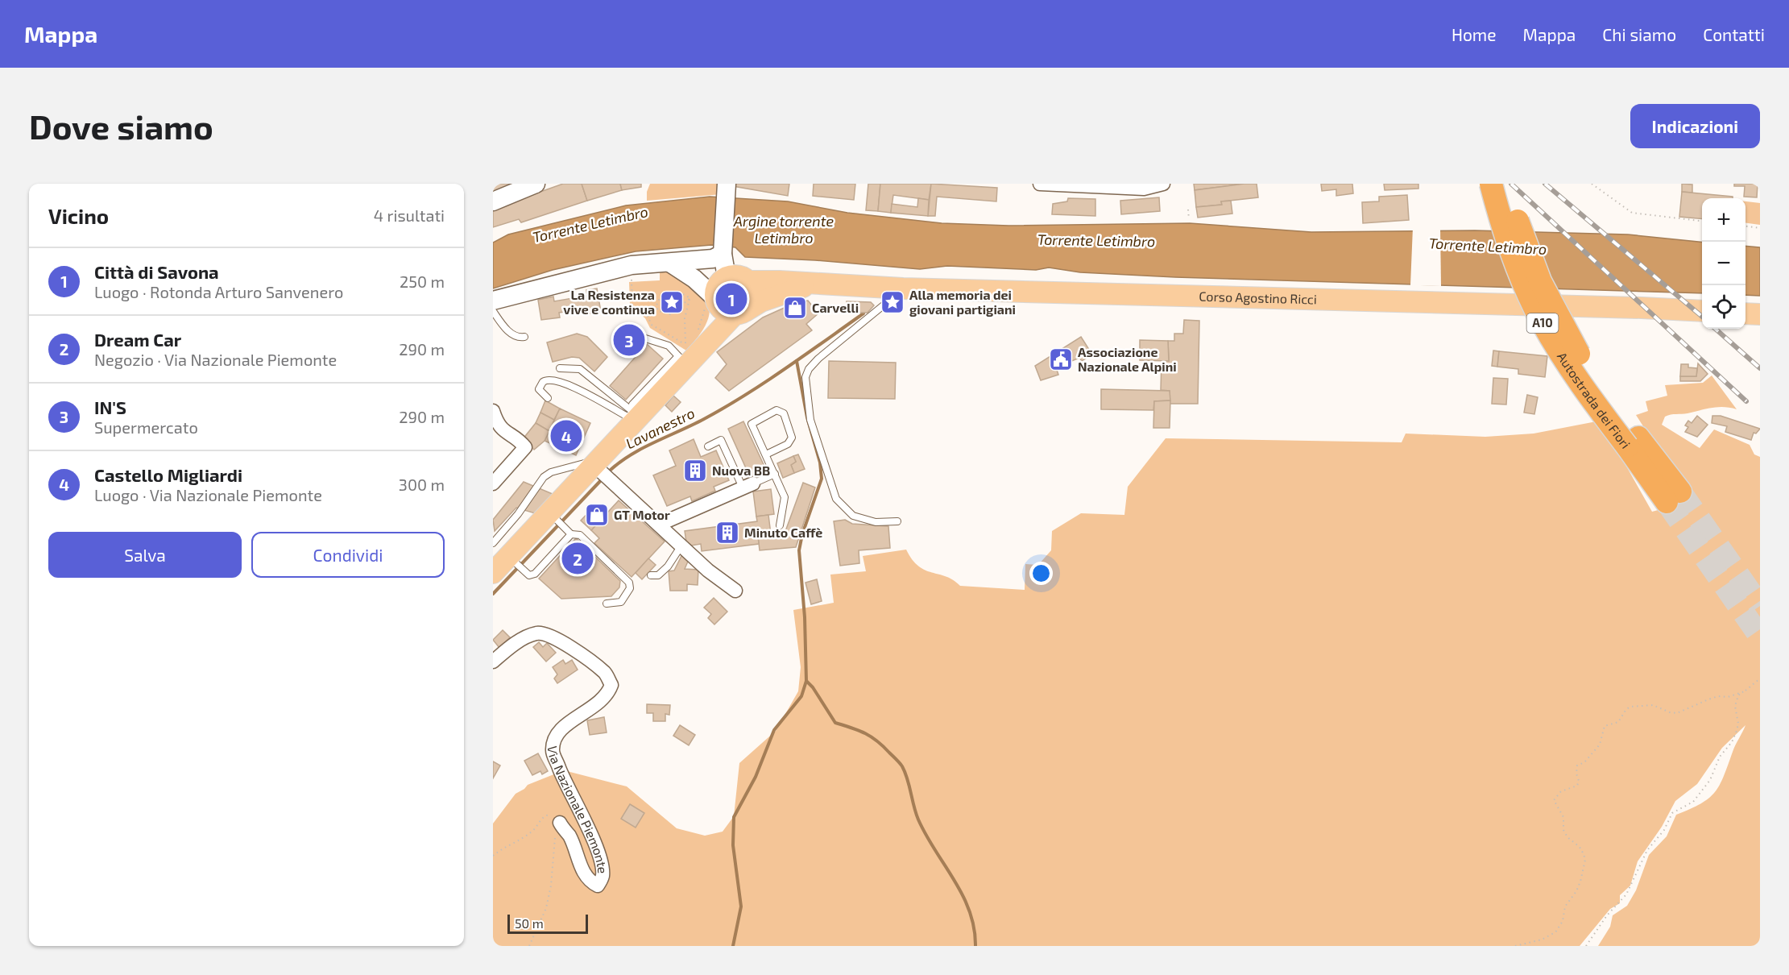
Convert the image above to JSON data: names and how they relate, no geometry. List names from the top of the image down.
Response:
{
  "streets": {
    "highway": ["A10", "Autostrada dei Fiori"],
    "main road": ["Corso Agostino Ricci"],
    "street": ["Via Nazionale Piemonte"]
  },
  "water": ["Argine torrente Letimbro", "Torrente Letimbro", "Lavanestro"],
  "places": {
    "place": ["La Resistenza vive e continua", "Alla memoria dei giovani partigiani"],
    "shop": ["Carvelli", "GT Motor"],
    "public building": ["Associazione Nazionale Alpini"],
    "building": ["Nuova BB", "Minuto Caffè"]
  },
  "scale_bar": "50 m",
  "page": {
    "header": "Mappa",
    "nav": [
      "Home",
      "Mappa",
      "Chi siamo",
      "Contatti"
    ],
    "buttons": [
      "Indicazioni",
      ["Salva", "Condividi"]
    ],
    "title": "Dove siamo",
    "heading": ["Vicino", "4 risultati"],
    "map_buttons": ["+", "−"],
    "list": [
      {
        "mark": "1",
        "name": "Città di Savona",
        "note": "Luogo · Rotonda Arturo Sanvenero",
        "value": "250 m"
      },
      {
        "mark": "2",
        "name": "Dream Car",
        "note": "Negozio · Via Nazionale Piemonte",
        "value": "290 m"
      },
      {
        "mark": "3",
        "name": "IN'S",
        "note": "Supermercato",
        "value": "290 m"
      },
      {
        "mark": "4",
        "name": "Castello Migliardi",
        "note": "Luogo · Via Nazionale Piemonte",
        "value": "300 m"
      }
    ],
    "pins": [
      "1",
      "3",
      "4",
      "2"
    ],
    "scale": "50 m"
  }
}
